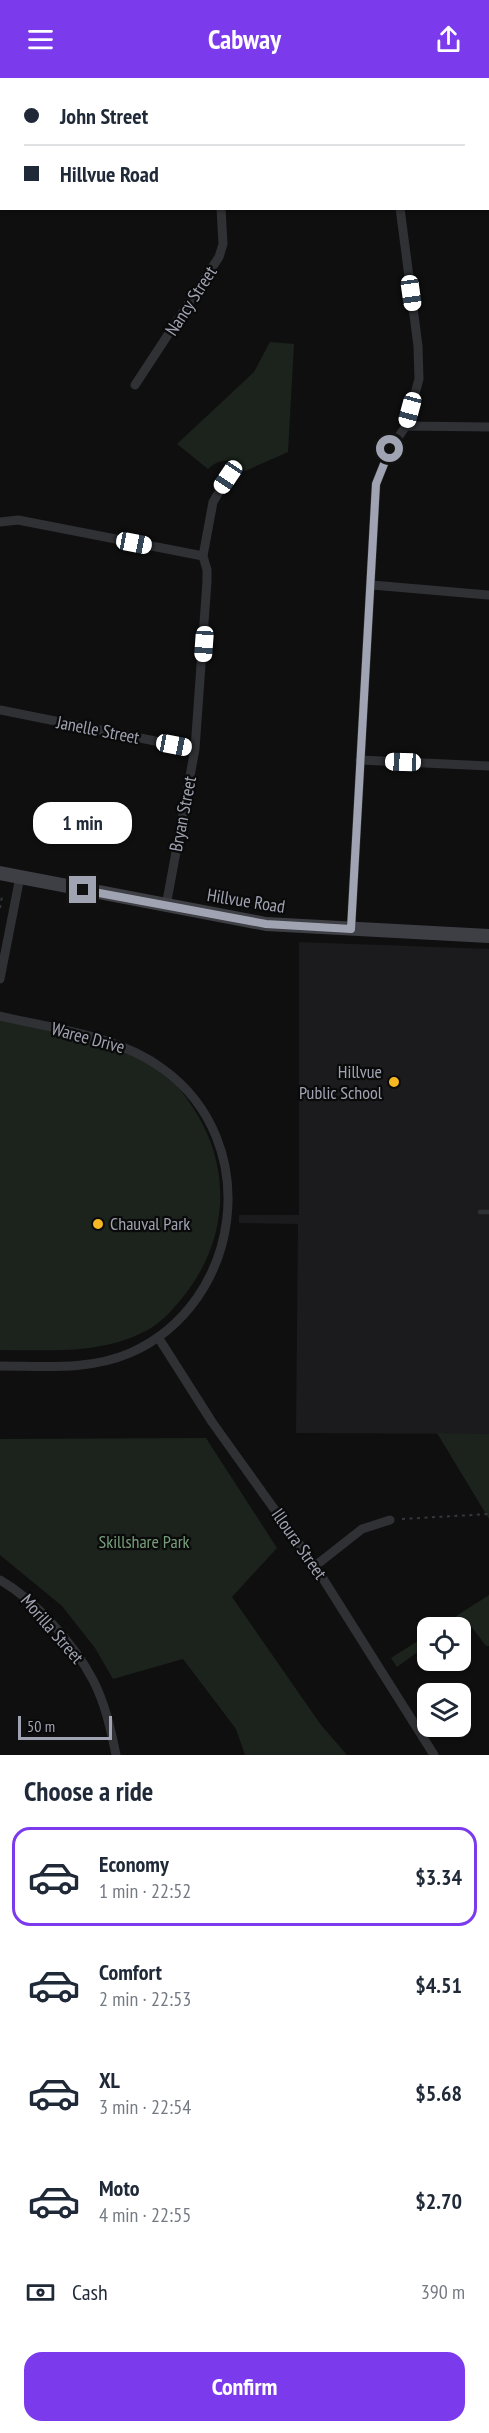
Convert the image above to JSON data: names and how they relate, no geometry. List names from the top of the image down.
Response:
{
  "streets": {
    "street": [
      "Nancy Street",
      "Janelle Street",
      "Bryan Street",
      "Hillvue Road",
      "Waree Drive",
      "Illoura Street",
      "Morilla Street"
    ]
  },
  "crossings": [
    ["Janelle Street", "Bryan Street"],
    ["Bryan Street", "Hillvue Road"],
    ["Waree Drive", "Illoura Street"]
  ],
  "parks": ["Skillshare Park"],
  "places": ["Hillvue Public School", "Chauval Park"],
  "scale_bar": "50 m",
  "page": {
    "header": "Cabway",
    "banner": ["John Street", "Hillvue Road"],
    "bubble": "1 min",
    "scale": "50 m",
    "heading": "Choose a ride",
    "list": [
      {
        "name": "Economy",
        "note": "1 min · 22:52",
        "value": "$3.34"
      },
      {
        "name": "Comfort",
        "note": "2 min · 22:53",
        "value": "$4.51"
      },
      {
        "name": "XL",
        "note": "3 min · 22:54",
        "value": "$5.68"
      },
      {
        "name": "Moto",
        "note": "4 min · 22:55",
        "value": "$2.70"
      }
    ],
    "pay": ["Cash", "390 m"],
    "buttons": "Confirm"
  }
}
